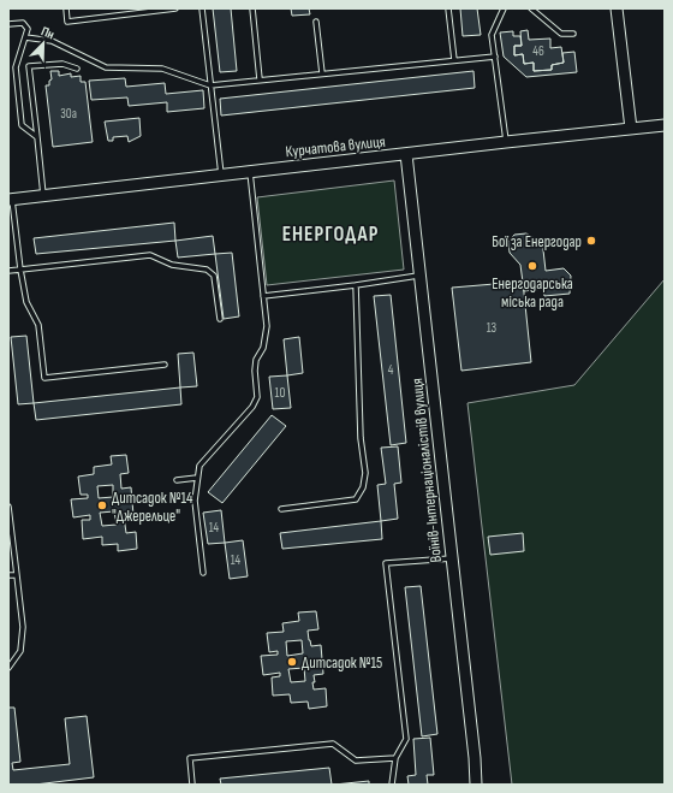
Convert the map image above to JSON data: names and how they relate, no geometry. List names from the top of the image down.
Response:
{
  "streets": {
    "street": ["Курчатова вулиця", "Воїнів-Інтернаціоналістів вулиця"]
  },
  "crossings": [
    ["Курчатова вулиця", "Воїнів-Інтернаціоналістів вулиця"]
  ],
  "districts": ["ЕНЕРГОДАР"],
  "places": [
    "Бої за Енергодар",
    "Енергодарська міська рада",
    "Дитсадок №14 \"Джерельце\"",
    "Дитсадок №15"
  ],
  "house_numbers": [
    "46",
    "30а",
    "13",
    "4",
    "10",
    "14",
    "14"
  ],
  "north": "top right"
}
